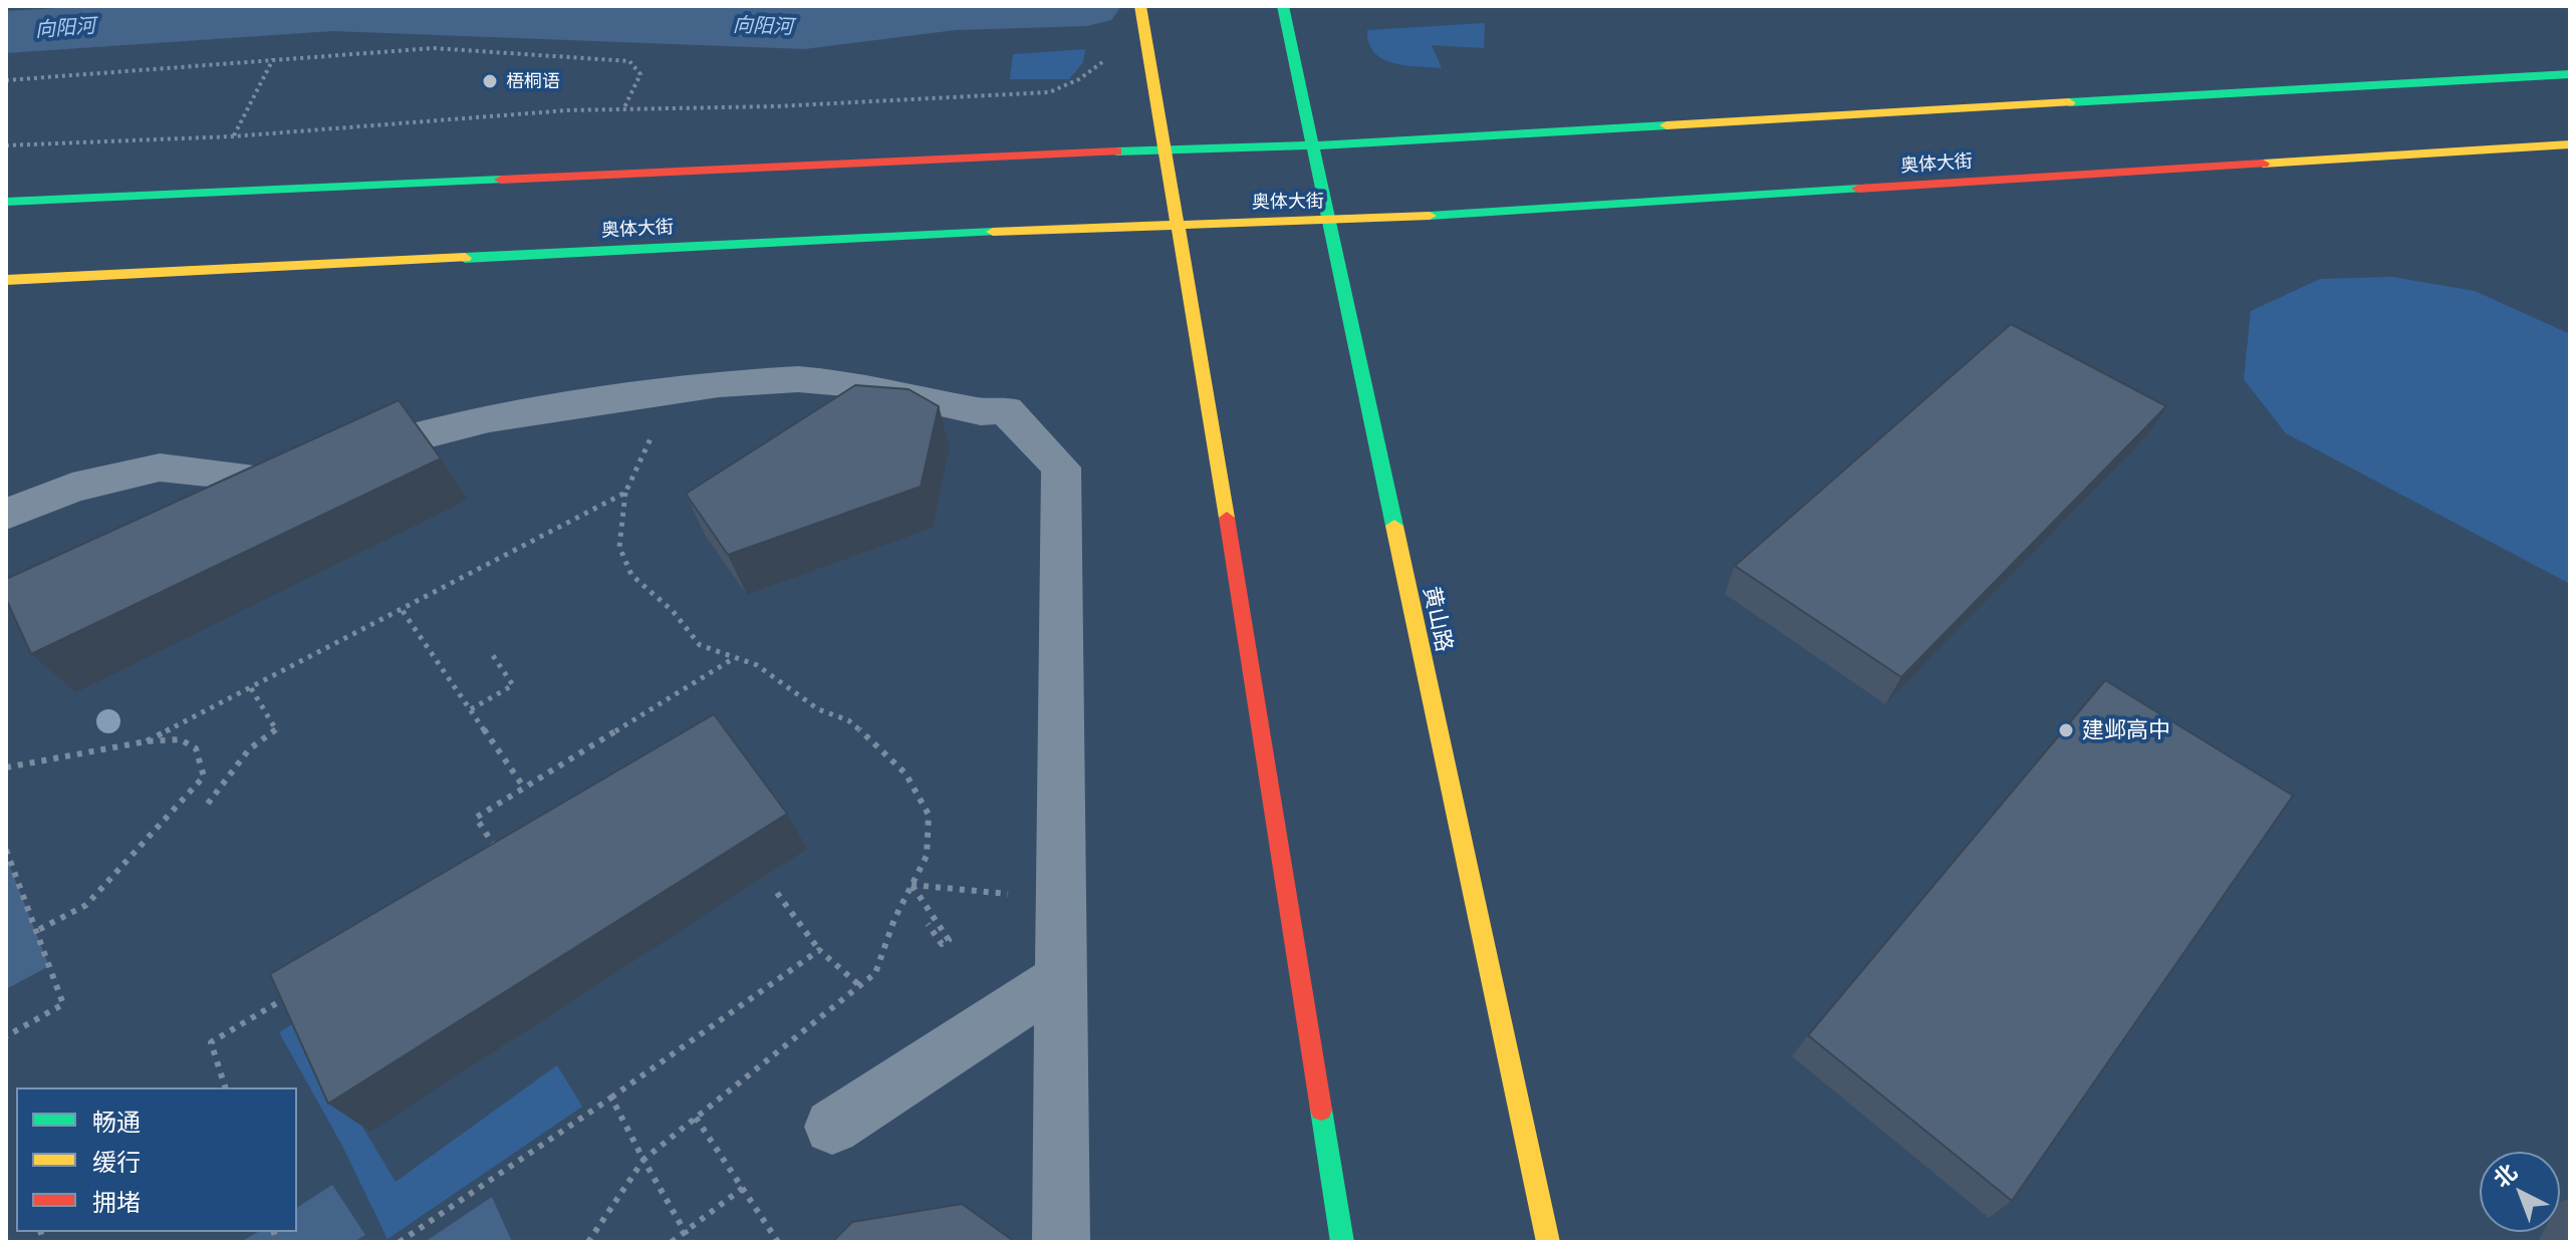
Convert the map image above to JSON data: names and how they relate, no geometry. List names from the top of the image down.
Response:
{
  "streets": {
    "main road": ["奥体大街", "黄山路"]
  },
  "crossings": [
    ["奥体大街", "黄山路"]
  ],
  "water": ["向阳河"],
  "places": ["梧桐语", "建邺高中"],
  "legend": ["畅通", "缓行", "拥堵"],
  "north": "top left"
}
